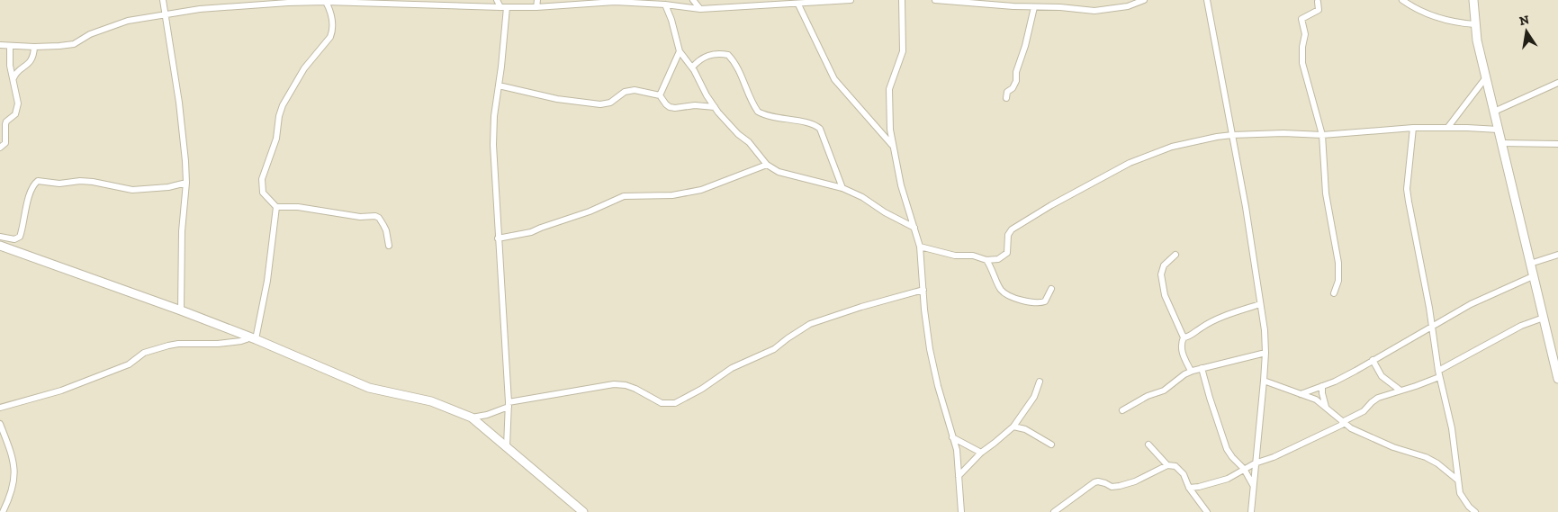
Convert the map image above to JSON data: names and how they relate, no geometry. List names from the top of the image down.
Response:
{
  "north": "top"
}
